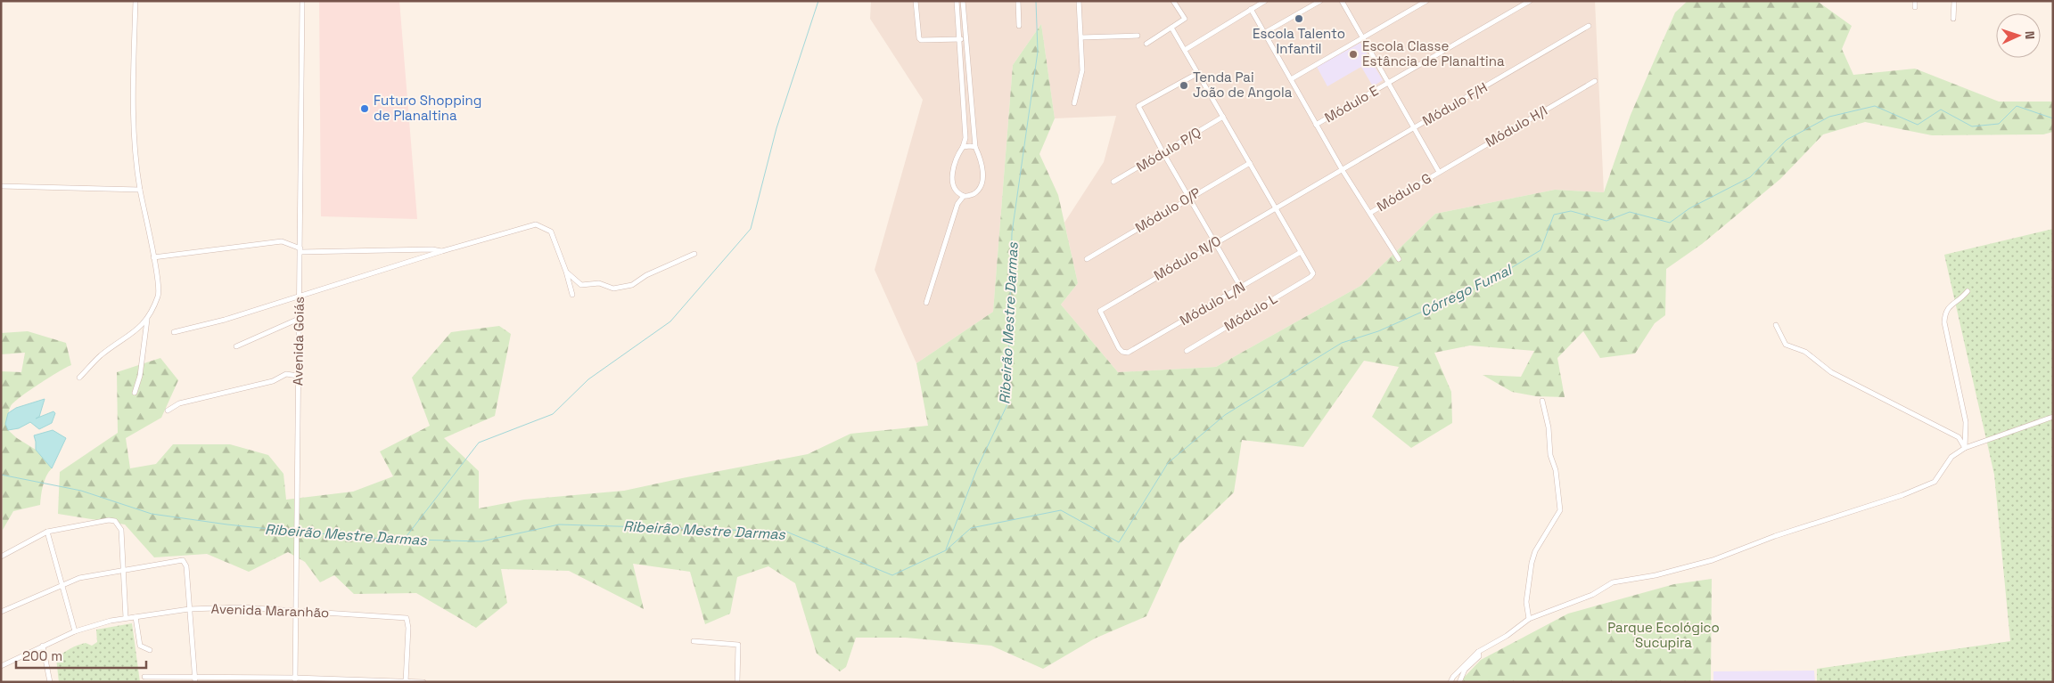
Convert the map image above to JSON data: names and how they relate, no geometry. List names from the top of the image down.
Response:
{
  "streets": {
    "street": [
      "Módulo E",
      "Módulo F/H",
      "Módulo H/I",
      "Módulo P/Q",
      "Módulo G",
      "Módulo O/P",
      "Módulo N/O",
      "Módulo L/N",
      "Módulo L",
      "Avenida Goiás",
      "Avenida Maranhão"
    ]
  },
  "crossings": [
    ["Módulo H/I", "Módulo G"],
    ["Módulo N/O", "Módulo L/N"],
    ["Módulo L/N", "Módulo L"],
    ["Avenida Goiás", "Avenida Maranhão"]
  ],
  "water": ["Córrego Fumal", "Ribeirão Mestre Darmas"],
  "parks": ["Parque Ecológico Sucupira"],
  "places": [
    "Escola Talento Infantil",
    "Escola Classe Estância de Planaltina",
    "Tenda Pai João de Angola",
    "Futuro Shopping de Planaltina"
  ],
  "scale_bar": "200 m",
  "north": "right"
}
